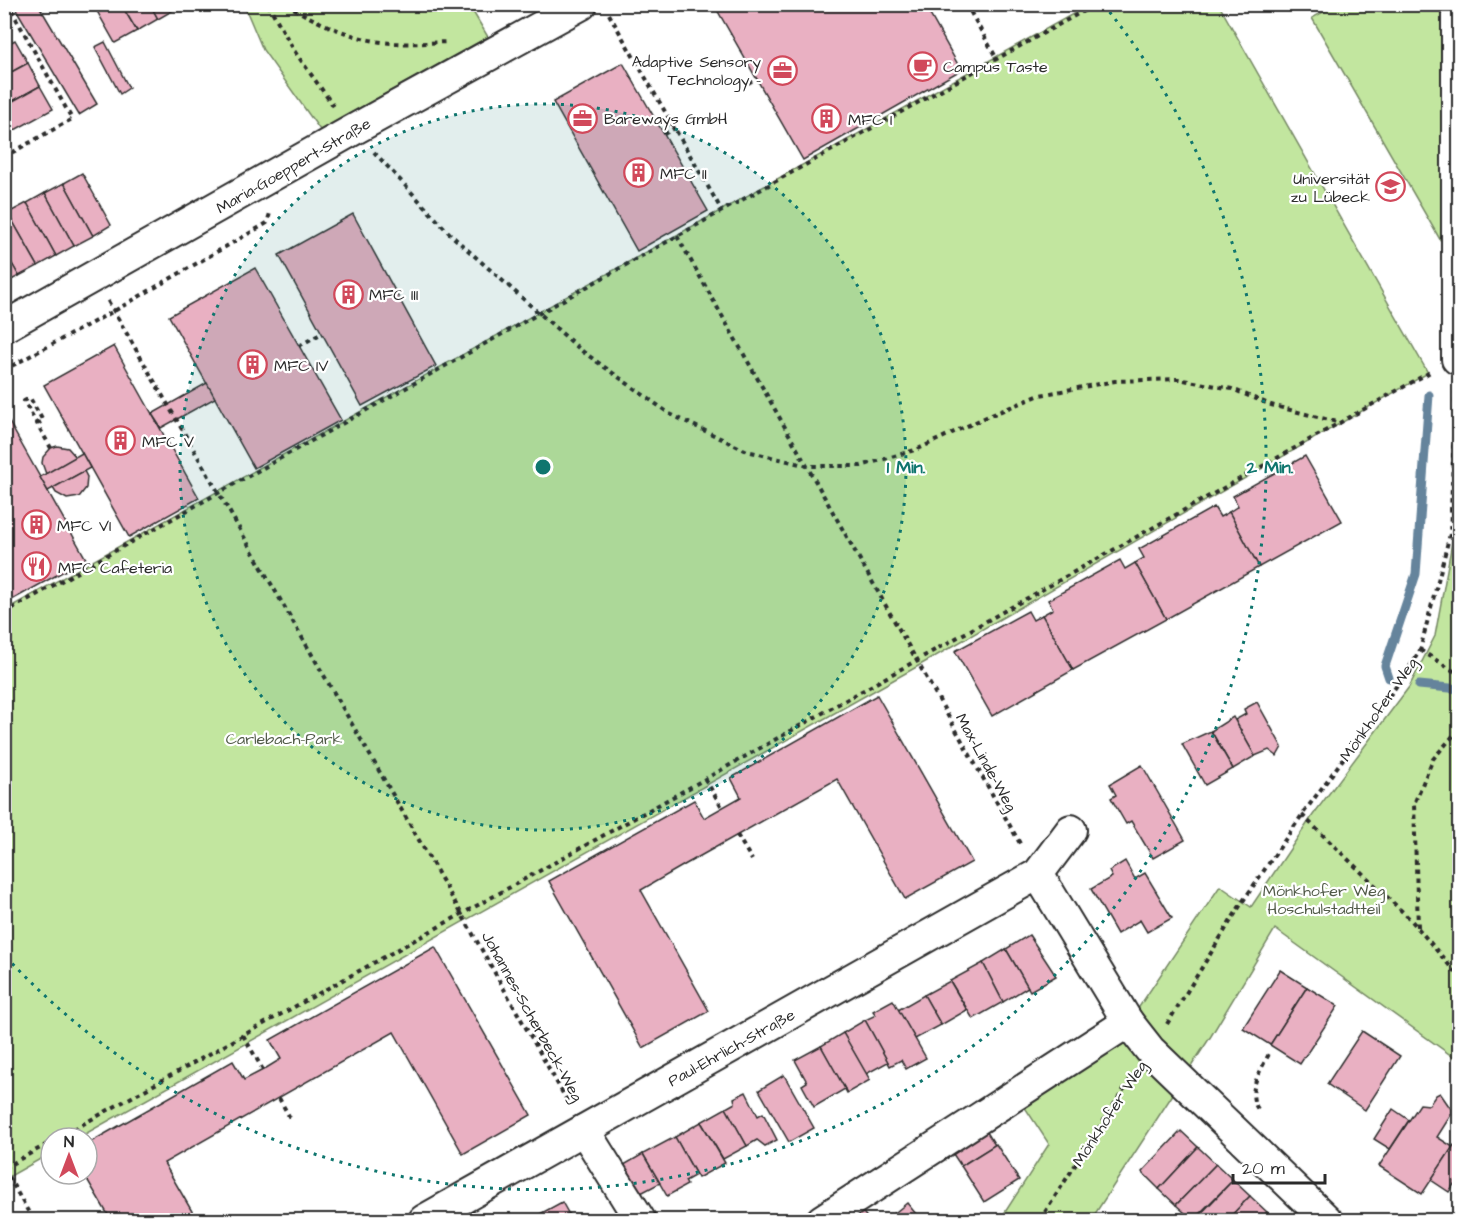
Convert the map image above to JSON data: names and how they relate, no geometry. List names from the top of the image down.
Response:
{
  "streets": {
    "street": ["Maria-Goeppert-Straße", "Paul-Ehrlich-Straße"],
    "path": ["Mönkhofer Weg", "Max-Linde-Weg", "Johannes-Scherbeck-Weg"]
  },
  "crossings": [
    ["Maria-Goeppert-Straße", "Johannes-Scherbeck-Weg"],
    ["Max-Linde-Weg", "Paul-Ehrlich-Straße"],
    ["Johannes-Scherbeck-Weg", "Paul-Ehrlich-Straße"]
  ],
  "parks": ["Carlebach-Park", "Mönkhofer Weg Hoschulstadtteil"],
  "places": {
    "cafe": ["Campus Taste"],
    "office": ["Adaptive Sensory Technology -", "Bareways GmbH"],
    "building": [
      "MFC I",
      "MFC II",
      "MFC III",
      "MFC IV",
      "MFC V",
      "MFC VI"
    ],
    "school or university": ["Universität zu Lübeck"],
    "restaurant": ["MFC Cafeteria"]
  },
  "scale_bar": "20 m",
  "north": "top",
  "rings": ["1 Min.", "2 Min."]
}
